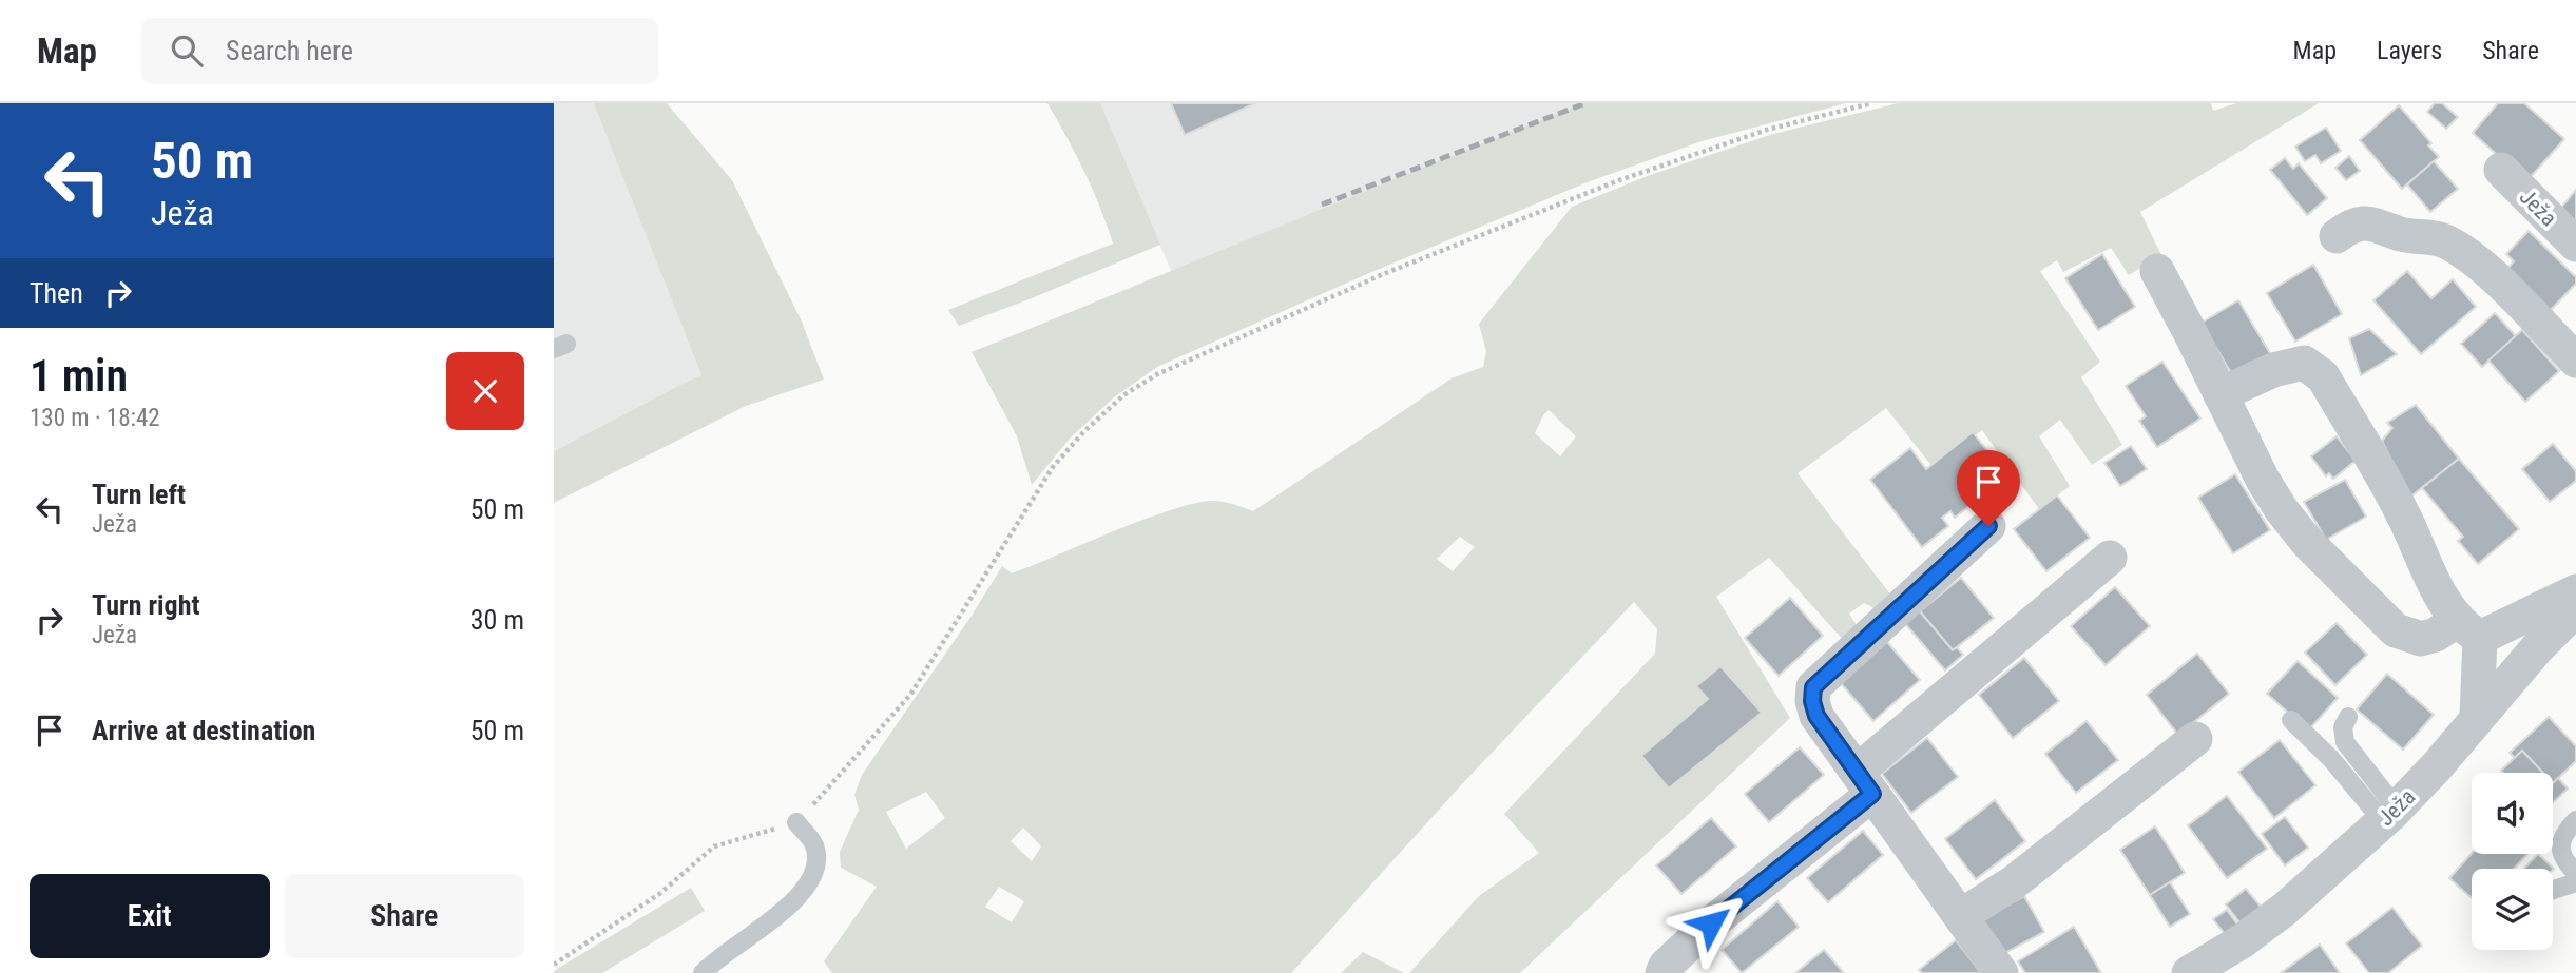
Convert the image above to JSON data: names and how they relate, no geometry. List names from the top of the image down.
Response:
{
  "streets": {
    "street": ["Ježa"]
  },
  "page": {
    "header": "Map",
    "search": "Search here",
    "nav": ["Map", "Layers", "Share"],
    "turn": ["50 m", "Ježa"],
    "then": "Then",
    "heading": ["1 min", "130 m · 18:42"],
    "list": [
      {
        "name": "Turn left",
        "note": "Ježa",
        "value": "50 m"
      },
      {
        "name": "Turn right",
        "note": "Ježa",
        "value": "30 m"
      },
      {
        "name": "Arrive at destination",
        "value": "50 m"
      }
    ],
    "buttons": ["Exit", "Share"]
  }
}
